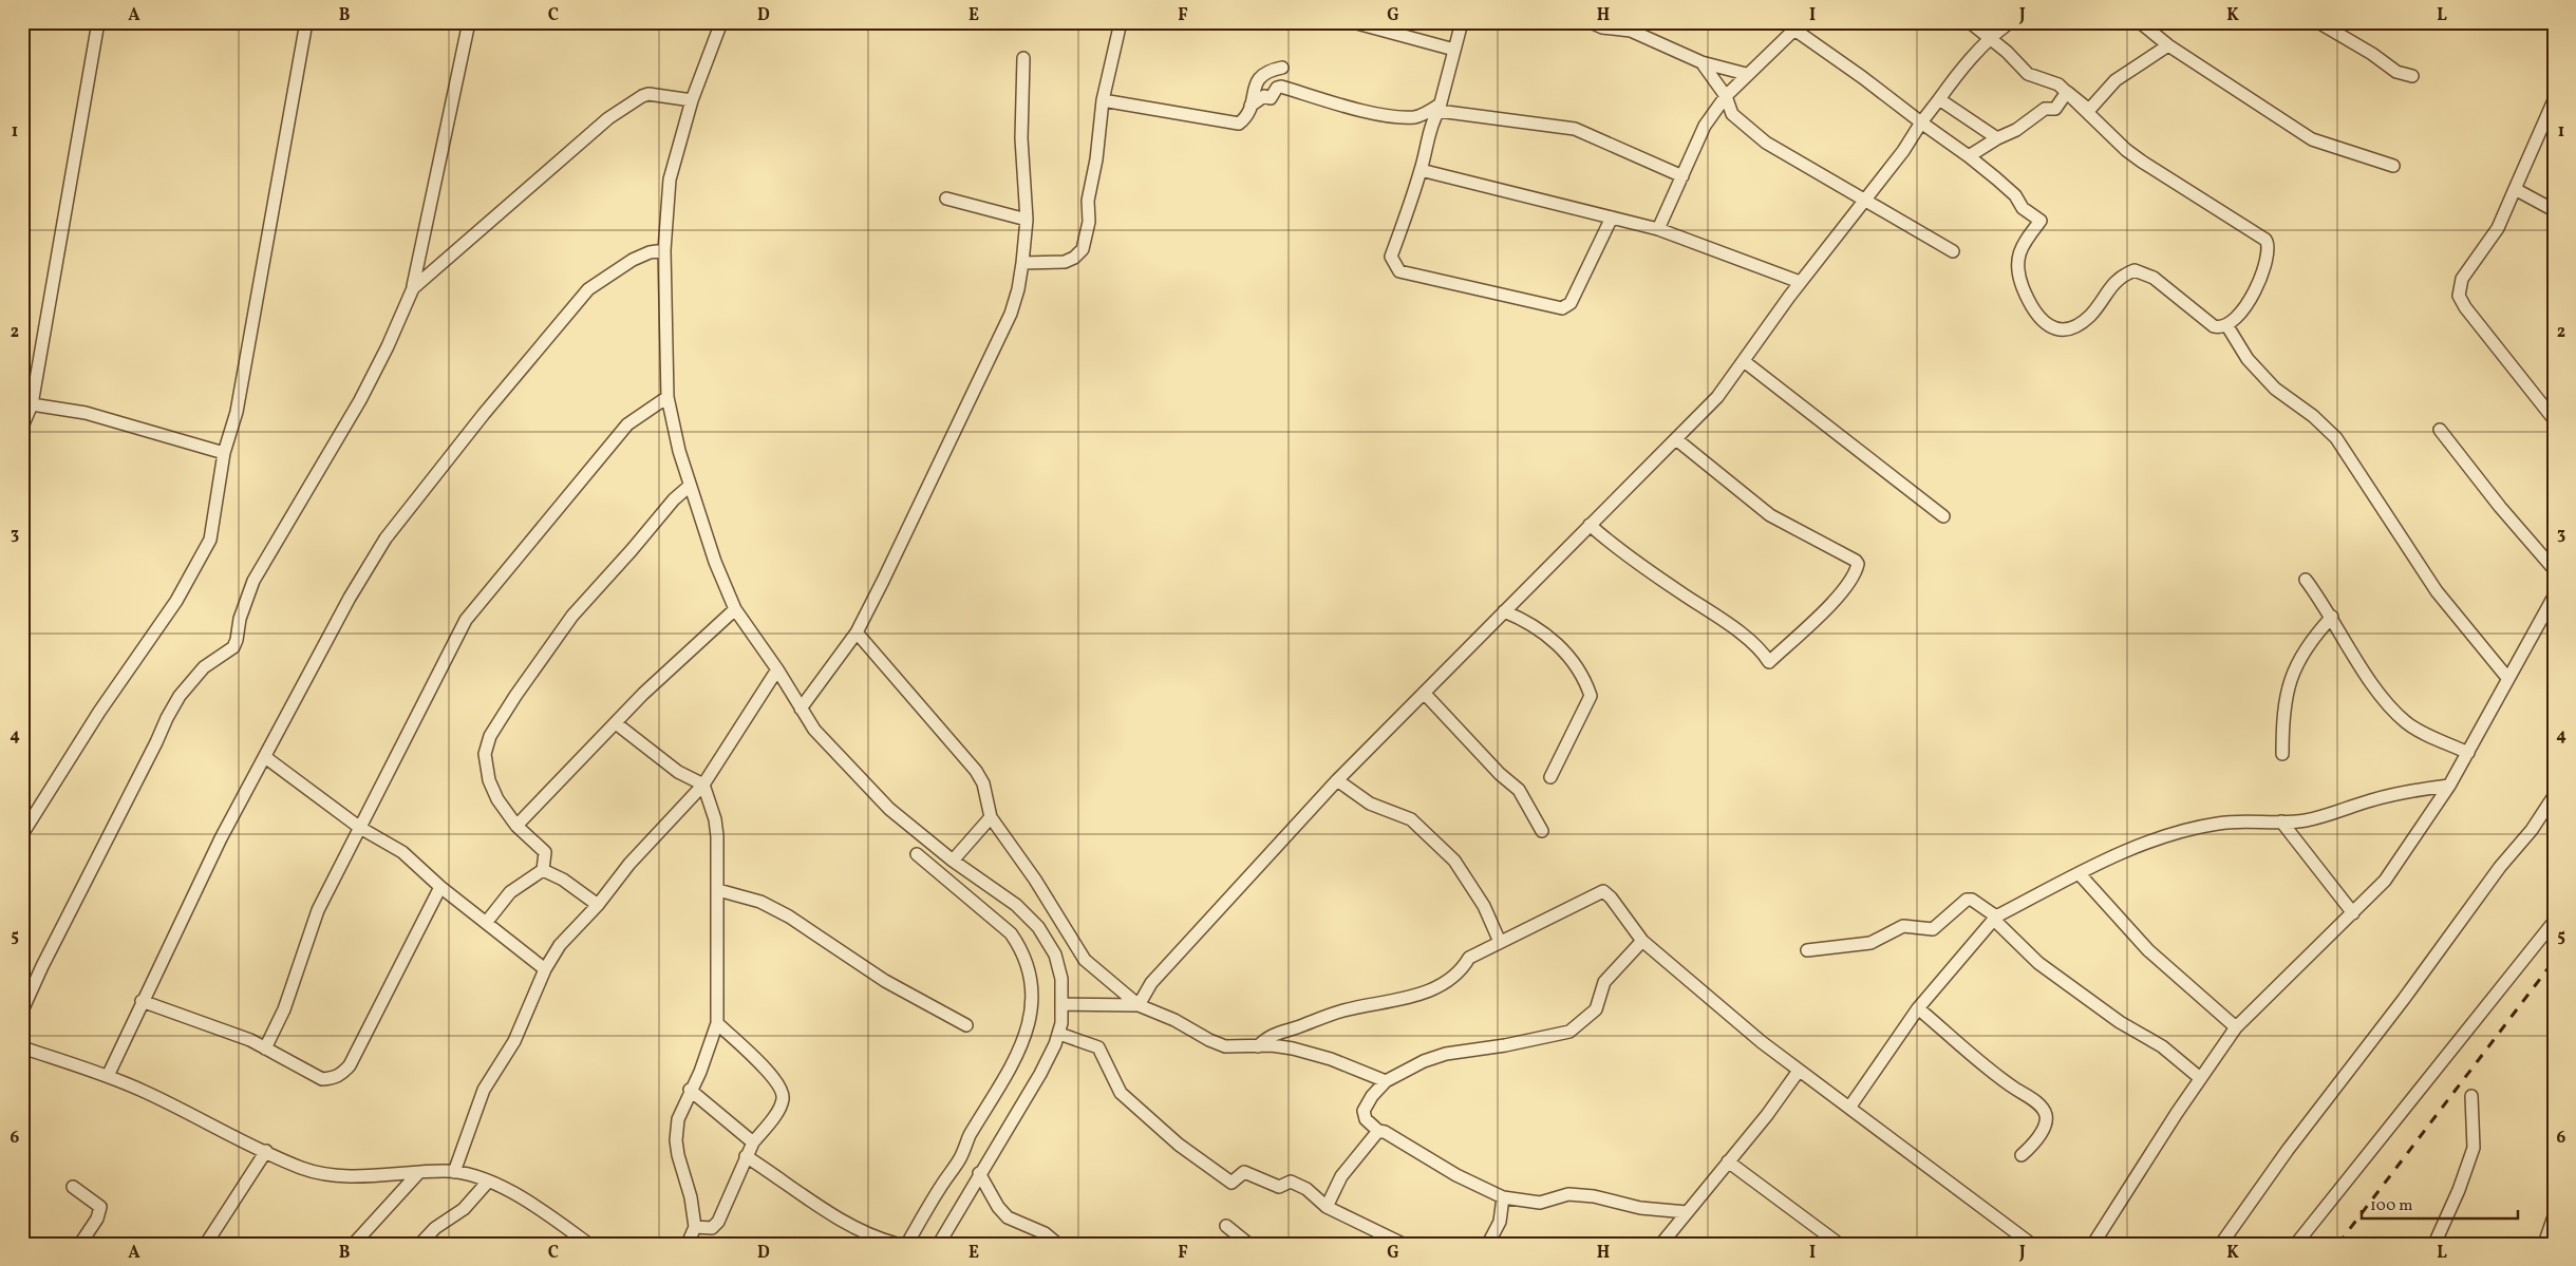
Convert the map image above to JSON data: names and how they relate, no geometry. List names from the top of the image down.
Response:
{
  "scale_bar": "100 m",
  "grid": {
    "columns": [
      "A",
      "B",
      "C",
      "D",
      "E",
      "F",
      "G",
      "H",
      "I",
      "J",
      "K",
      "L"
    ],
    "rows": [
      "1",
      "2",
      "3",
      "4",
      "5",
      "6"
    ]
  }
}
